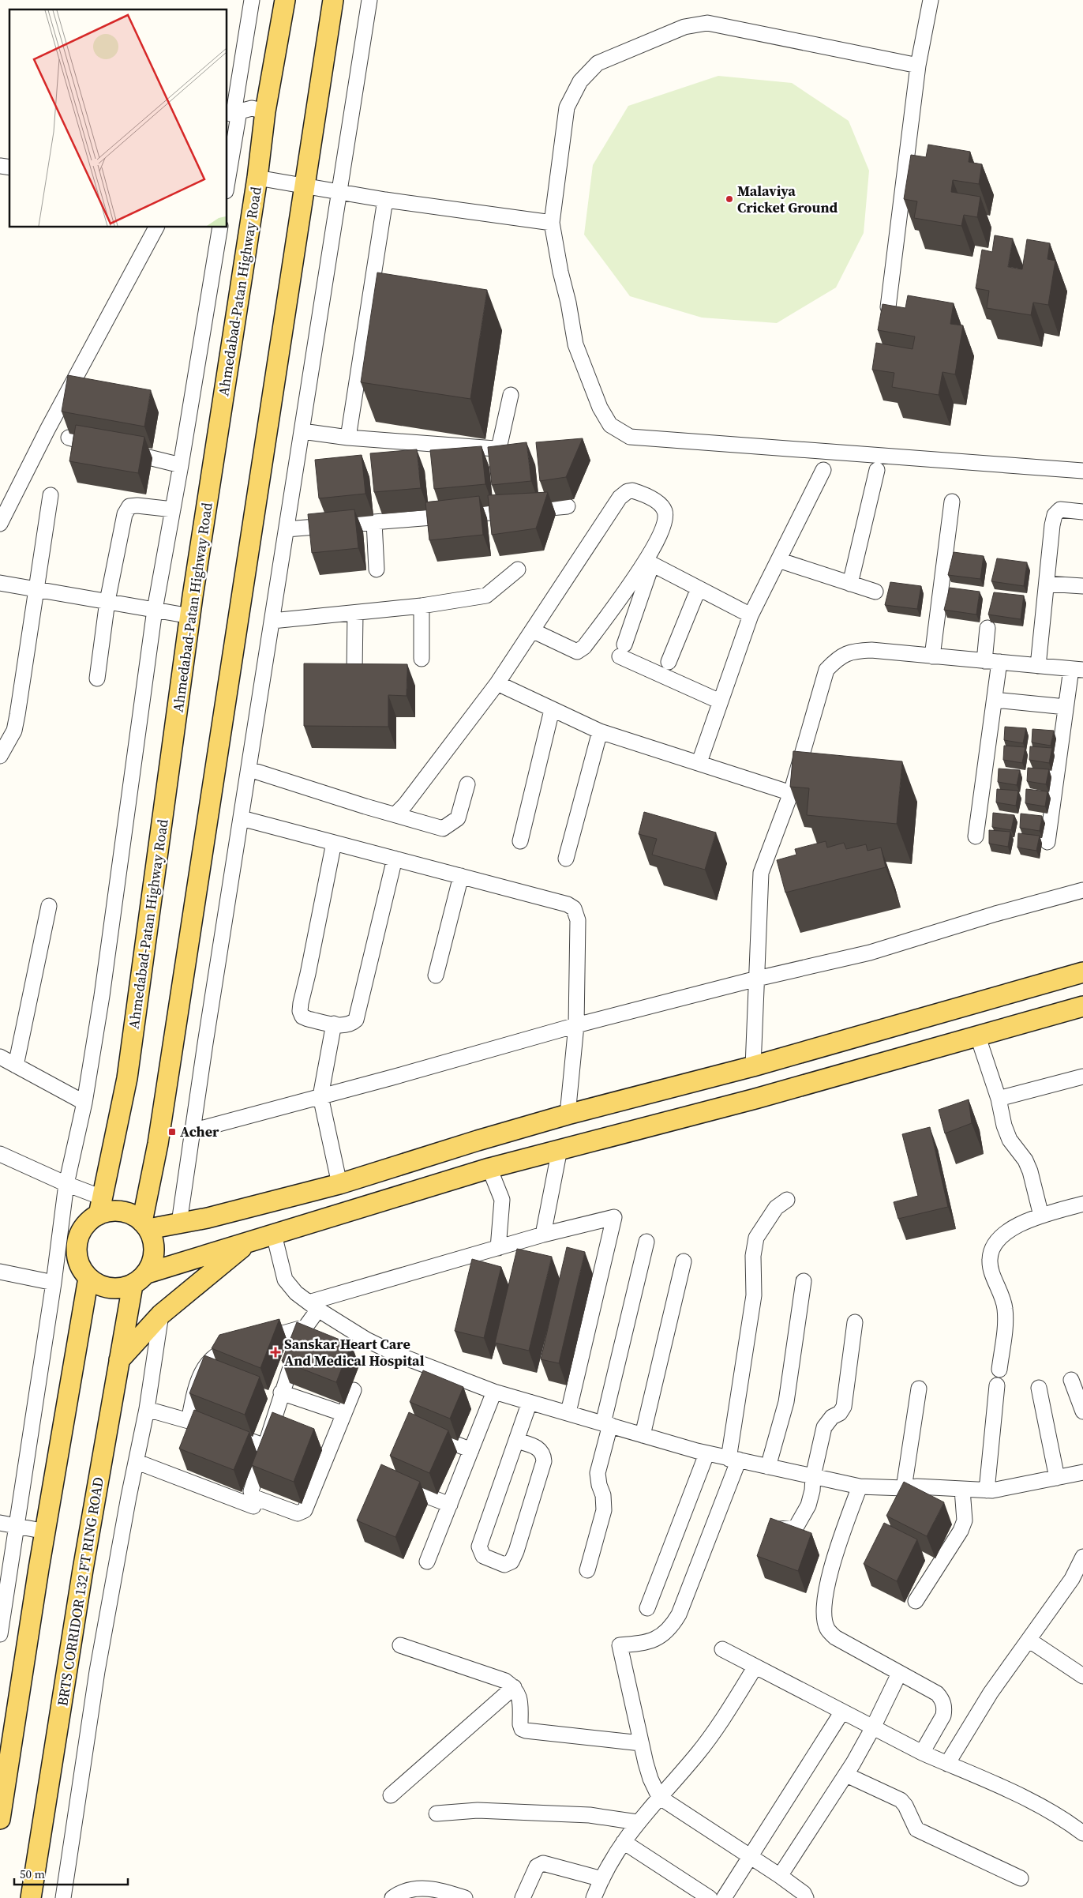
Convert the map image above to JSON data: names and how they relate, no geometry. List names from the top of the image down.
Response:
{
  "streets": {
    "main road": ["Ahmedabad-Patan Highway Road", "BRTS CORRIDOR 132 FT RING ROAD"]
  },
  "crossings": [
    ["Ahmedabad-Patan Highway Road", "BRTS CORRIDOR 132 FT RING ROAD"]
  ],
  "places": {
    "other": ["Malaviya Cricket Ground"],
    "transit": ["Acher"],
    "health": ["Sanskar Heart Care And Medical Hospital"]
  },
  "scale_bar": "50 m"
}
